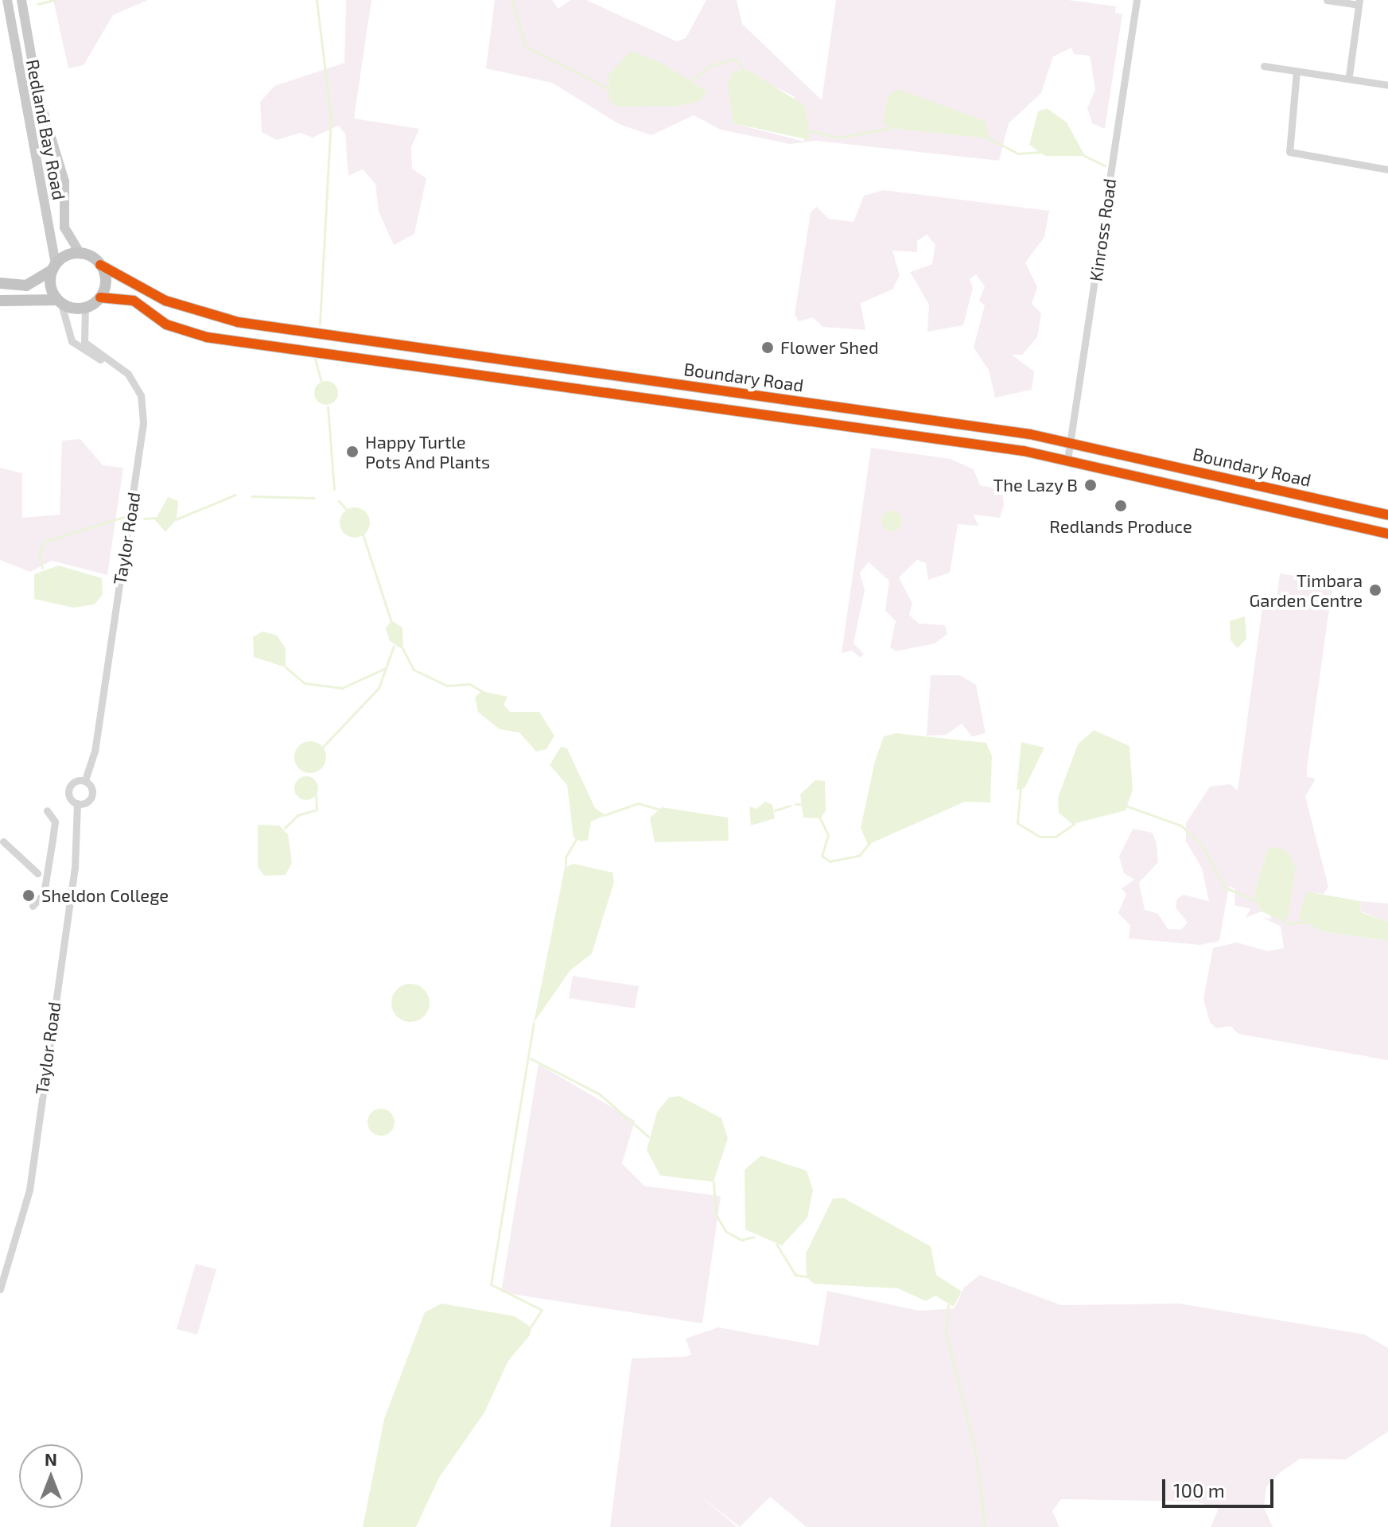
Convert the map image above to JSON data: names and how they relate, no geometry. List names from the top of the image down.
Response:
{
  "streets": {
    "highway": ["Boundary Road"],
    "main road": ["Redland Bay Road"],
    "street": ["Kinross Road", "Taylor Road"]
  },
  "crossings": [
    ["Redland Bay Road", "Boundary Road"],
    ["Redland Bay Road", "Taylor Road"],
    ["Kinross Road", "Boundary Road"],
    ["Boundary Road", "Taylor Road"]
  ],
  "places": [
    "Flower Shed",
    "Happy Turtle Pots And Plants",
    "The Lazy B",
    "Redlands Produce",
    "Timbara Garden Centre",
    "Sheldon College"
  ],
  "scale_bar": "100 m",
  "north": "top"
}
